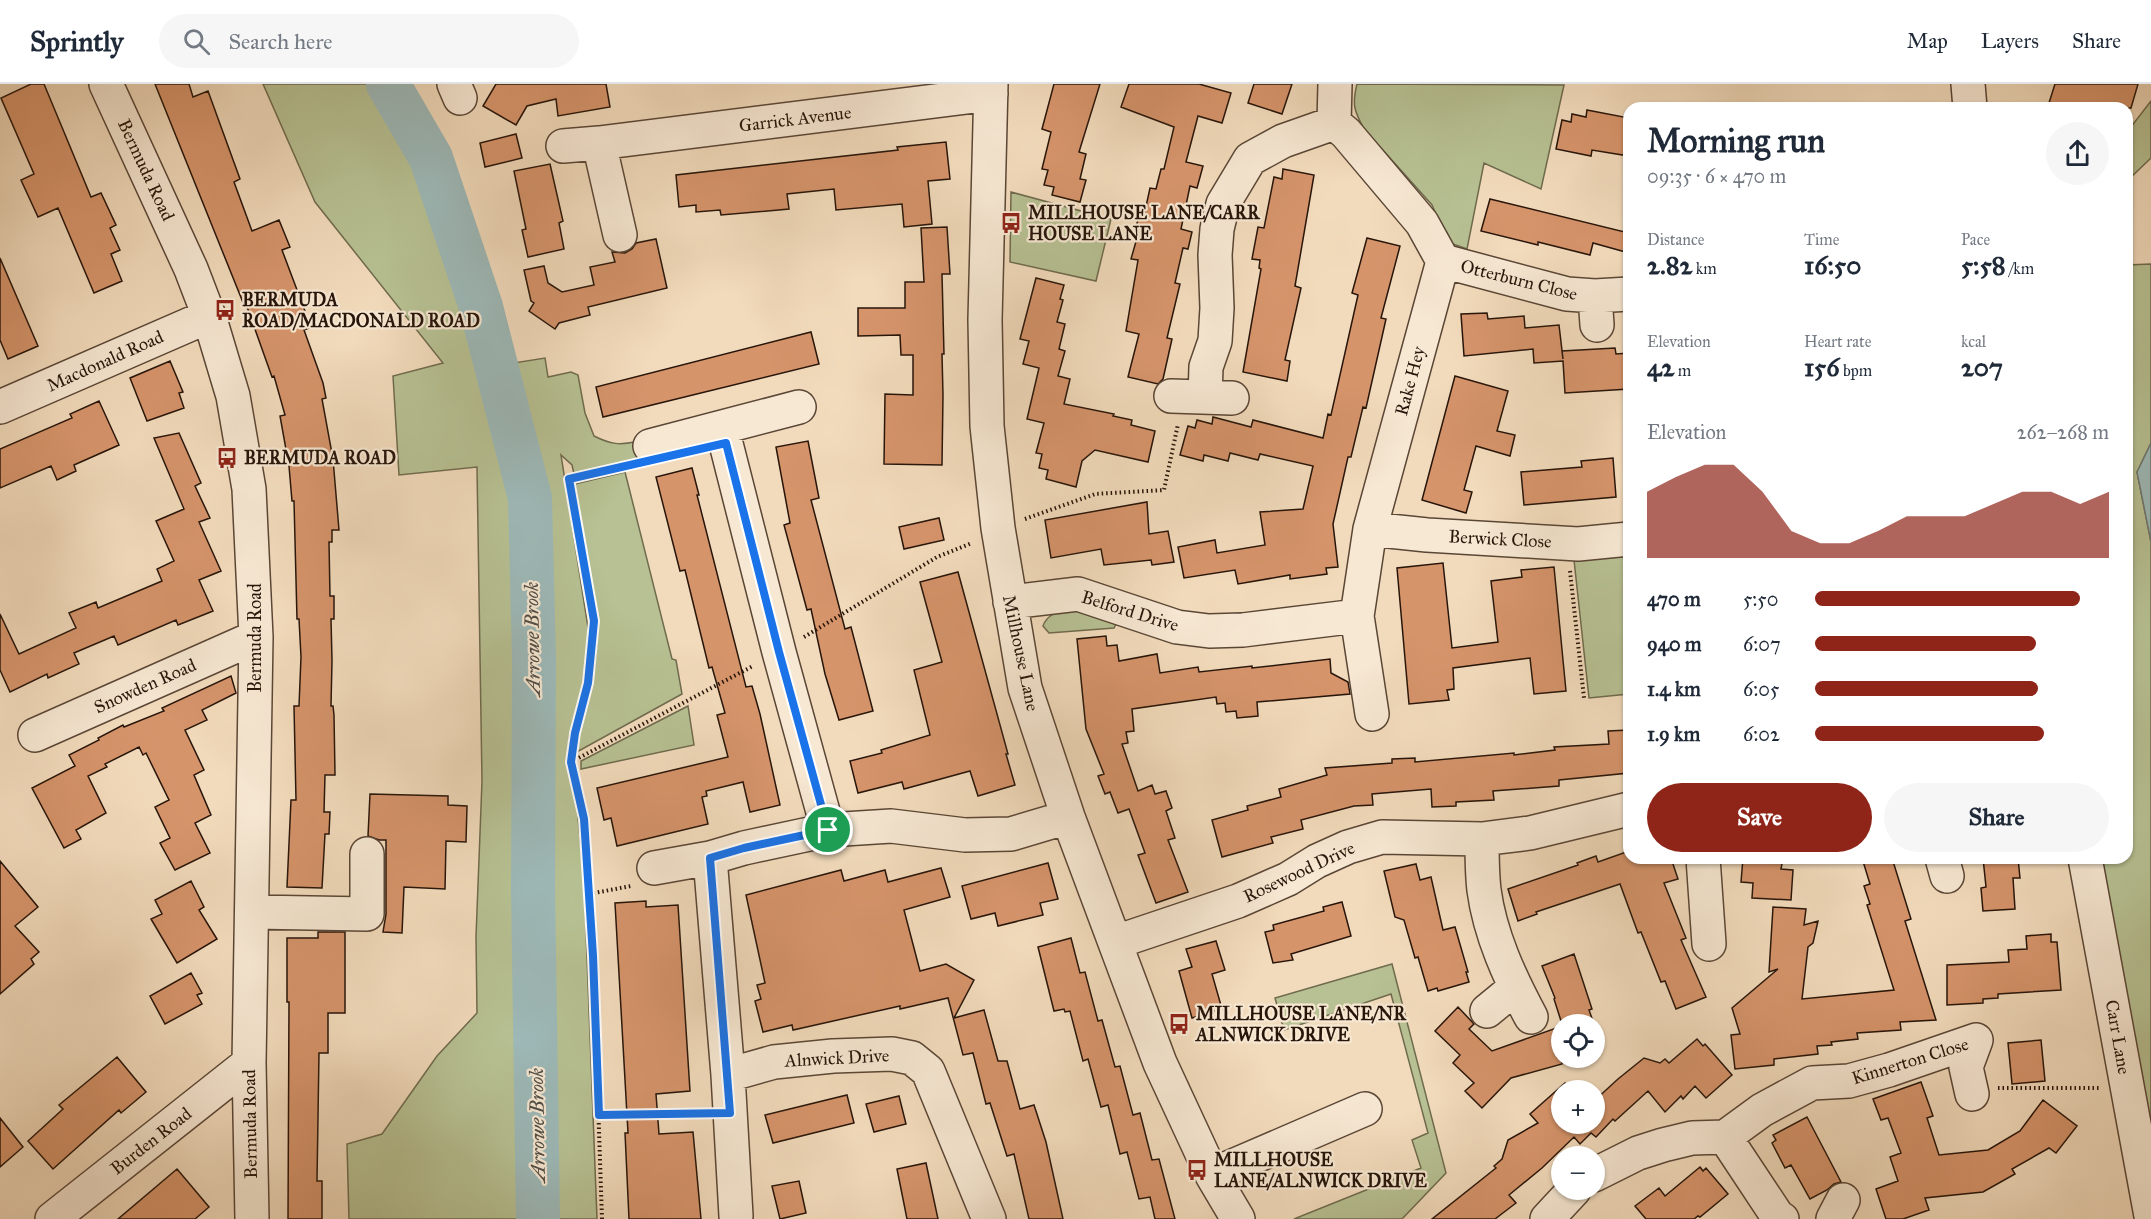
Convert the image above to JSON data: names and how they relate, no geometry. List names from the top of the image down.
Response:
{
  "streets": {
    "street": [
      "Garrick Avenue",
      "Bermuda Road",
      "Otterburn Close",
      "Macdonald Road",
      "Rake Hey",
      "Berwick Close",
      "Belford Drive",
      "Millhouse Lane",
      "Snowden Road",
      "Rosewood Drive",
      "Carr Lane",
      "Alnwick Drive",
      "Kinnerton Close",
      "Burden Road"
    ]
  },
  "crossings": [
    ["Garrick Avenue", "Millhouse Lane"],
    ["Bermuda Road", "Macdonald Road"],
    ["Bermuda Road", "Snowden Road"],
    ["Bermuda Road", "Burden Road"],
    ["Otterburn Close", "Rake Hey"],
    ["Rake Hey", "Berwick Close"],
    ["Rake Hey", "Belford Drive"],
    ["Belford Drive", "Millhouse Lane"],
    ["Millhouse Lane", "Rosewood Drive"]
  ],
  "water": ["Arrowe Brook"],
  "places": {
    "bus stop": [
      "MILLHOUSE LANE/CARR HOUSE LANE",
      "BERMUDA ROAD/MACDONALD ROAD",
      "BERMUDA ROAD",
      "MILLHOUSE LANE/NR ALNWICK DRIVE",
      "MILLHOUSE LANE/ALNWICK DRIVE"
    ]
  },
  "page": {
    "header": "Sprintly",
    "search": "Search here",
    "nav": ["Map", "Layers", "Share"],
    "heading": ["Morning run", "09:35 · 6 × 470 m"],
    "stats": [
      ["Distance", "2.82 km"],
      ["Time", "16:50"],
      ["Pace", "5:58 /km"],
      ["Elevation", "42 m"],
      ["Heart rate", "156 bpm"],
      ["kcal", "207"]
    ],
    "chart": ["Elevation", "262–268 m"],
    "list": [
      {
        "name": "470 m",
        "note": "5:50"
      },
      {
        "name": "940 m",
        "note": "6:07"
      },
      {
        "name": "1.4 km",
        "note": "6:05"
      },
      {
        "name": "1.9 km",
        "note": "6:02"
      }
    ],
    "buttons": ["Save", "Share"],
    "map_buttons": ["+", "−"]
  }
}
